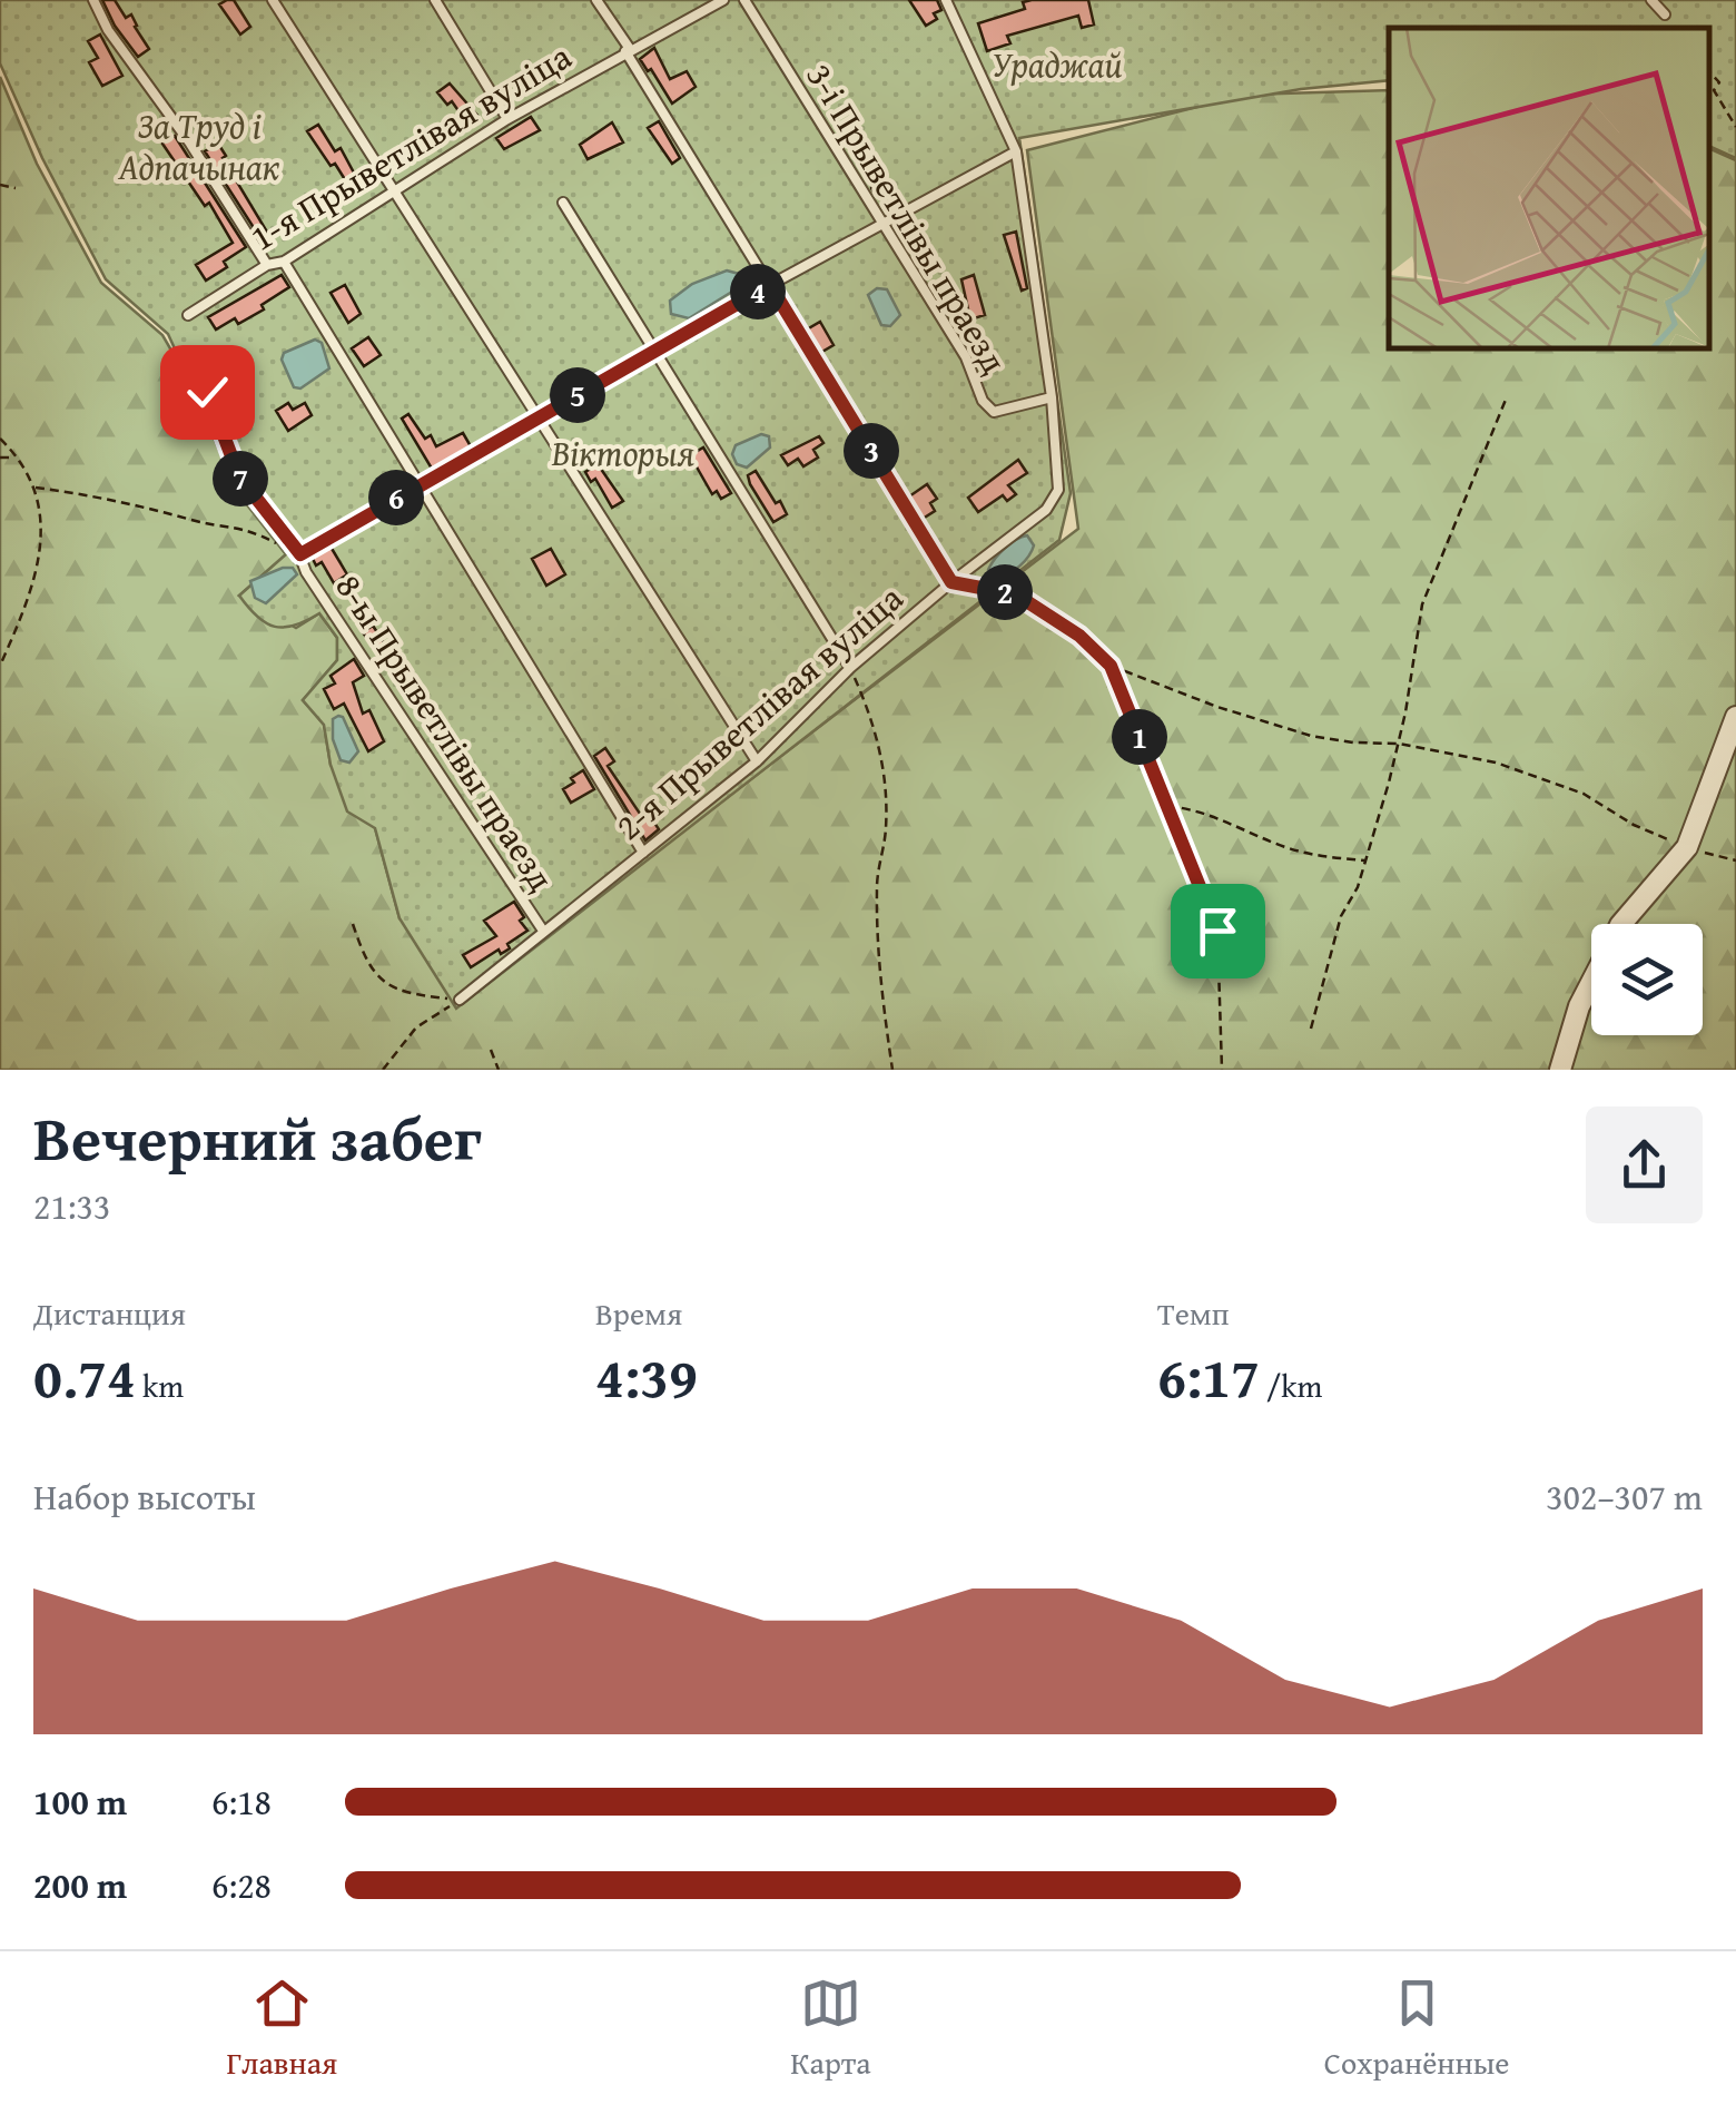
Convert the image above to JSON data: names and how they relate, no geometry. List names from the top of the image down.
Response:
{
  "streets": {
    "lane": [
      "1-я Прыветлівая вуліца",
      "3-і Прыветлівы праезд",
      "2-я Прыветлівая вуліца",
      "8-ы Прыветлівы праезд"
    ]
  },
  "crossings": [
    ["3-і Прыветлівы праезд", "2-я Прыветлівая вуліца"],
    ["2-я Прыветлівая вуліца", "8-ы Прыветлівы праезд"]
  ],
  "parks": ["Ураджай", "За Труд і Адпачынак", "Вікторыя"],
  "page": {
    "pins": [
      "4",
      "5",
      "3",
      "7",
      "6",
      "2",
      "1"
    ],
    "heading": ["Вечерний забег", "21:33"],
    "stats": [
      ["Дистанция", "0.74 km"],
      ["Время", "4:39"],
      ["Темп", "6:17 /km"]
    ],
    "chart": ["Набор высоты", "302–307 m"],
    "list": [
      {
        "name": "100 m",
        "note": "6:18"
      },
      {
        "name": "200 m",
        "note": "6:28"
      }
    ],
    "tabs": ["Главная", "Карта", "Сохранённые"]
  }
}
